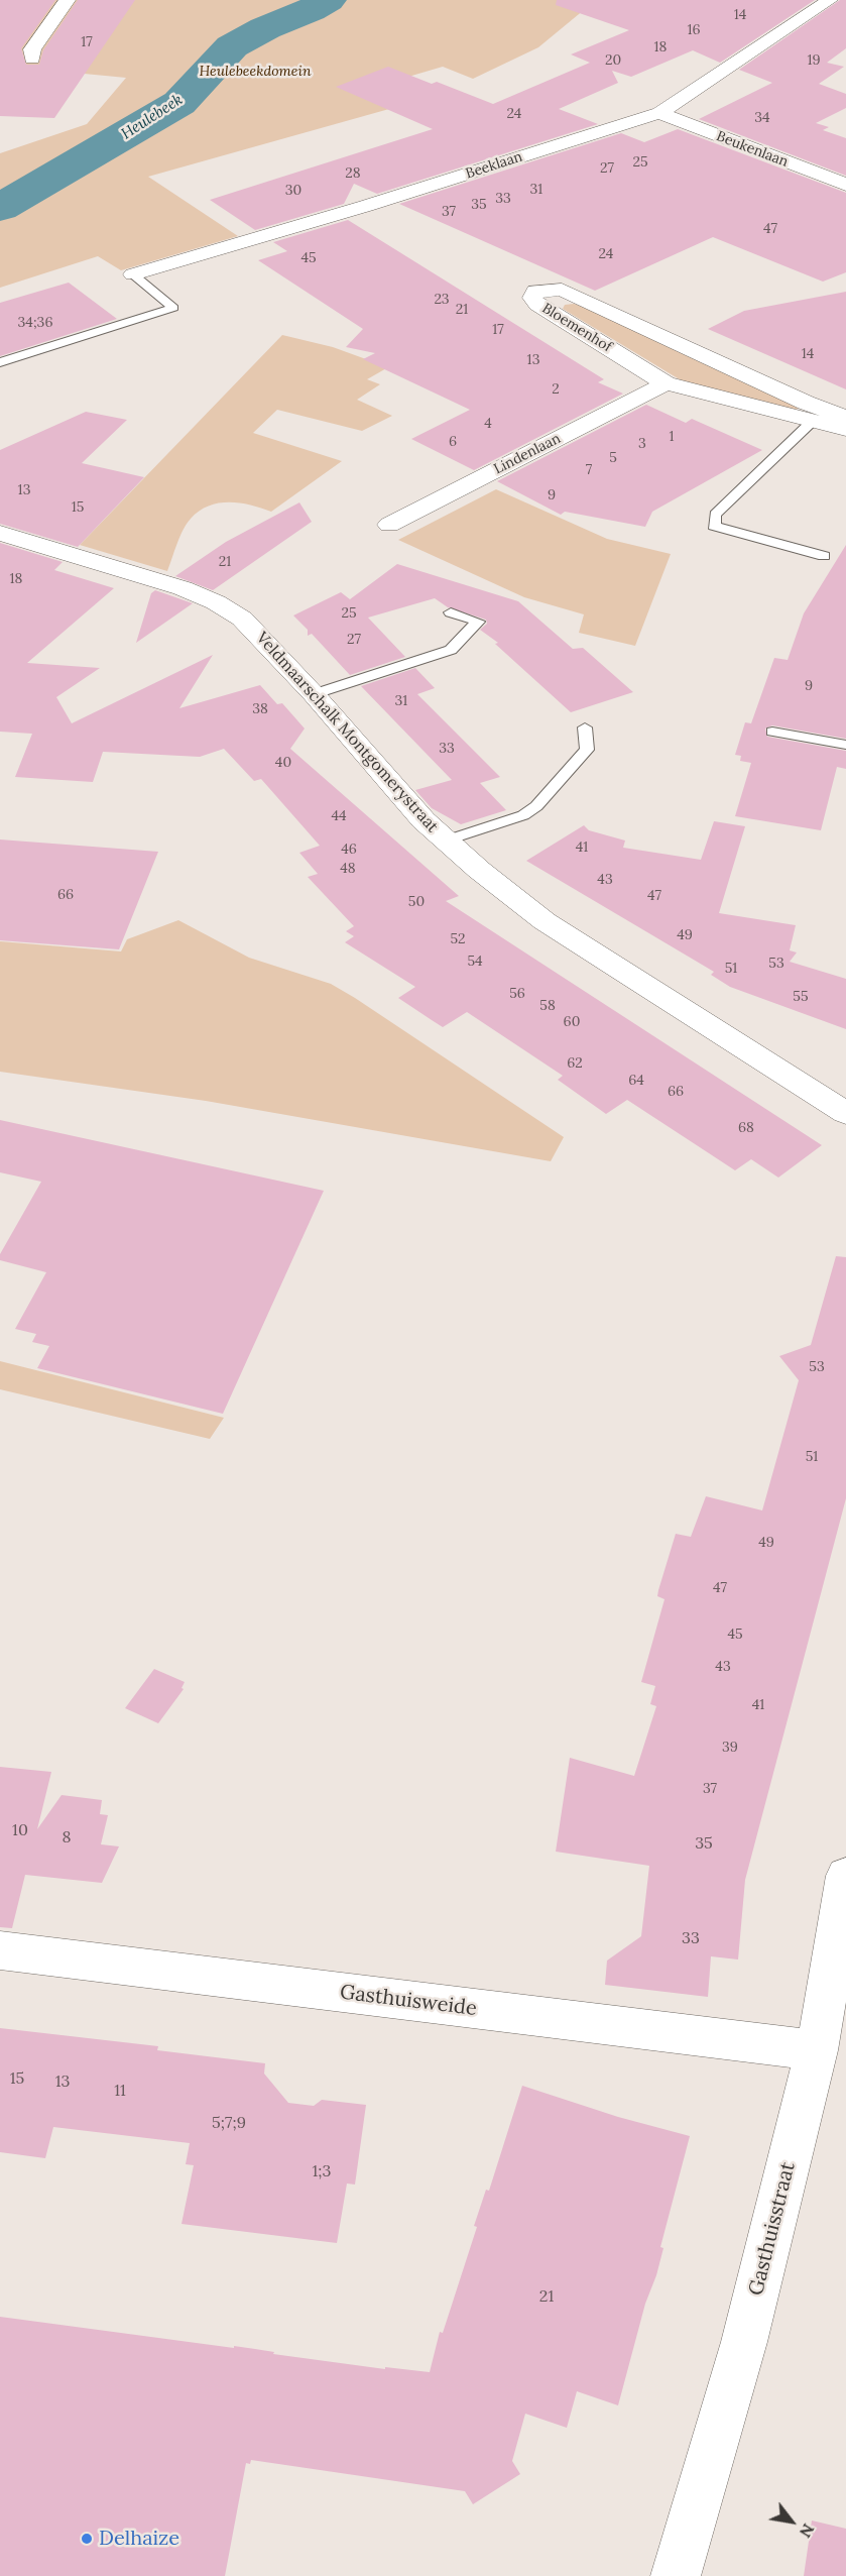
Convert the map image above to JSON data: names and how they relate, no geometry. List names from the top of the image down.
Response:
{
  "streets": {
    "street": [
      "Beukenlaan",
      "Beeklaan",
      "Bloemenhof",
      "Lindenlaan",
      "Veldmaarschalk Montgomerystraat",
      "Gasthuisweide",
      "Gasthuisstraat"
    ]
  },
  "crossings": [
    ["Beukenlaan", "Beeklaan"],
    ["Bloemenhof", "Lindenlaan"],
    ["Gasthuisweide", "Gasthuisstraat"]
  ],
  "water": ["Heulebeek"],
  "parks": ["Heulebeekdomein"],
  "places": ["Delhaize"],
  "house_numbers": [
    "14",
    "16",
    "17",
    "18",
    "20",
    "19",
    "24",
    "34",
    "25",
    "27",
    "28",
    "31",
    "30",
    "33",
    "35",
    "37",
    "47",
    "24",
    "45",
    "23",
    "21",
    "34;36",
    "17",
    "14",
    "13",
    "2",
    "4",
    "1",
    "6",
    "3",
    "5",
    "7",
    "13",
    "9",
    "15",
    "21",
    "18",
    "25",
    "27",
    "9",
    "31",
    "38",
    "33",
    "40",
    "44",
    "41",
    "46",
    "48",
    "43",
    "66",
    "47",
    "50",
    "49",
    "52",
    "54",
    "53",
    "51",
    "56",
    "55",
    "58",
    "60",
    "62",
    "64",
    "66",
    "68",
    "53",
    "51",
    "49",
    "47",
    "45",
    "43",
    "41",
    "39",
    "37",
    "10",
    "8",
    "35",
    "33",
    "15",
    "13",
    "11",
    "5;7;9",
    "1;3",
    "21"
  ],
  "north": "bottom right"
}
